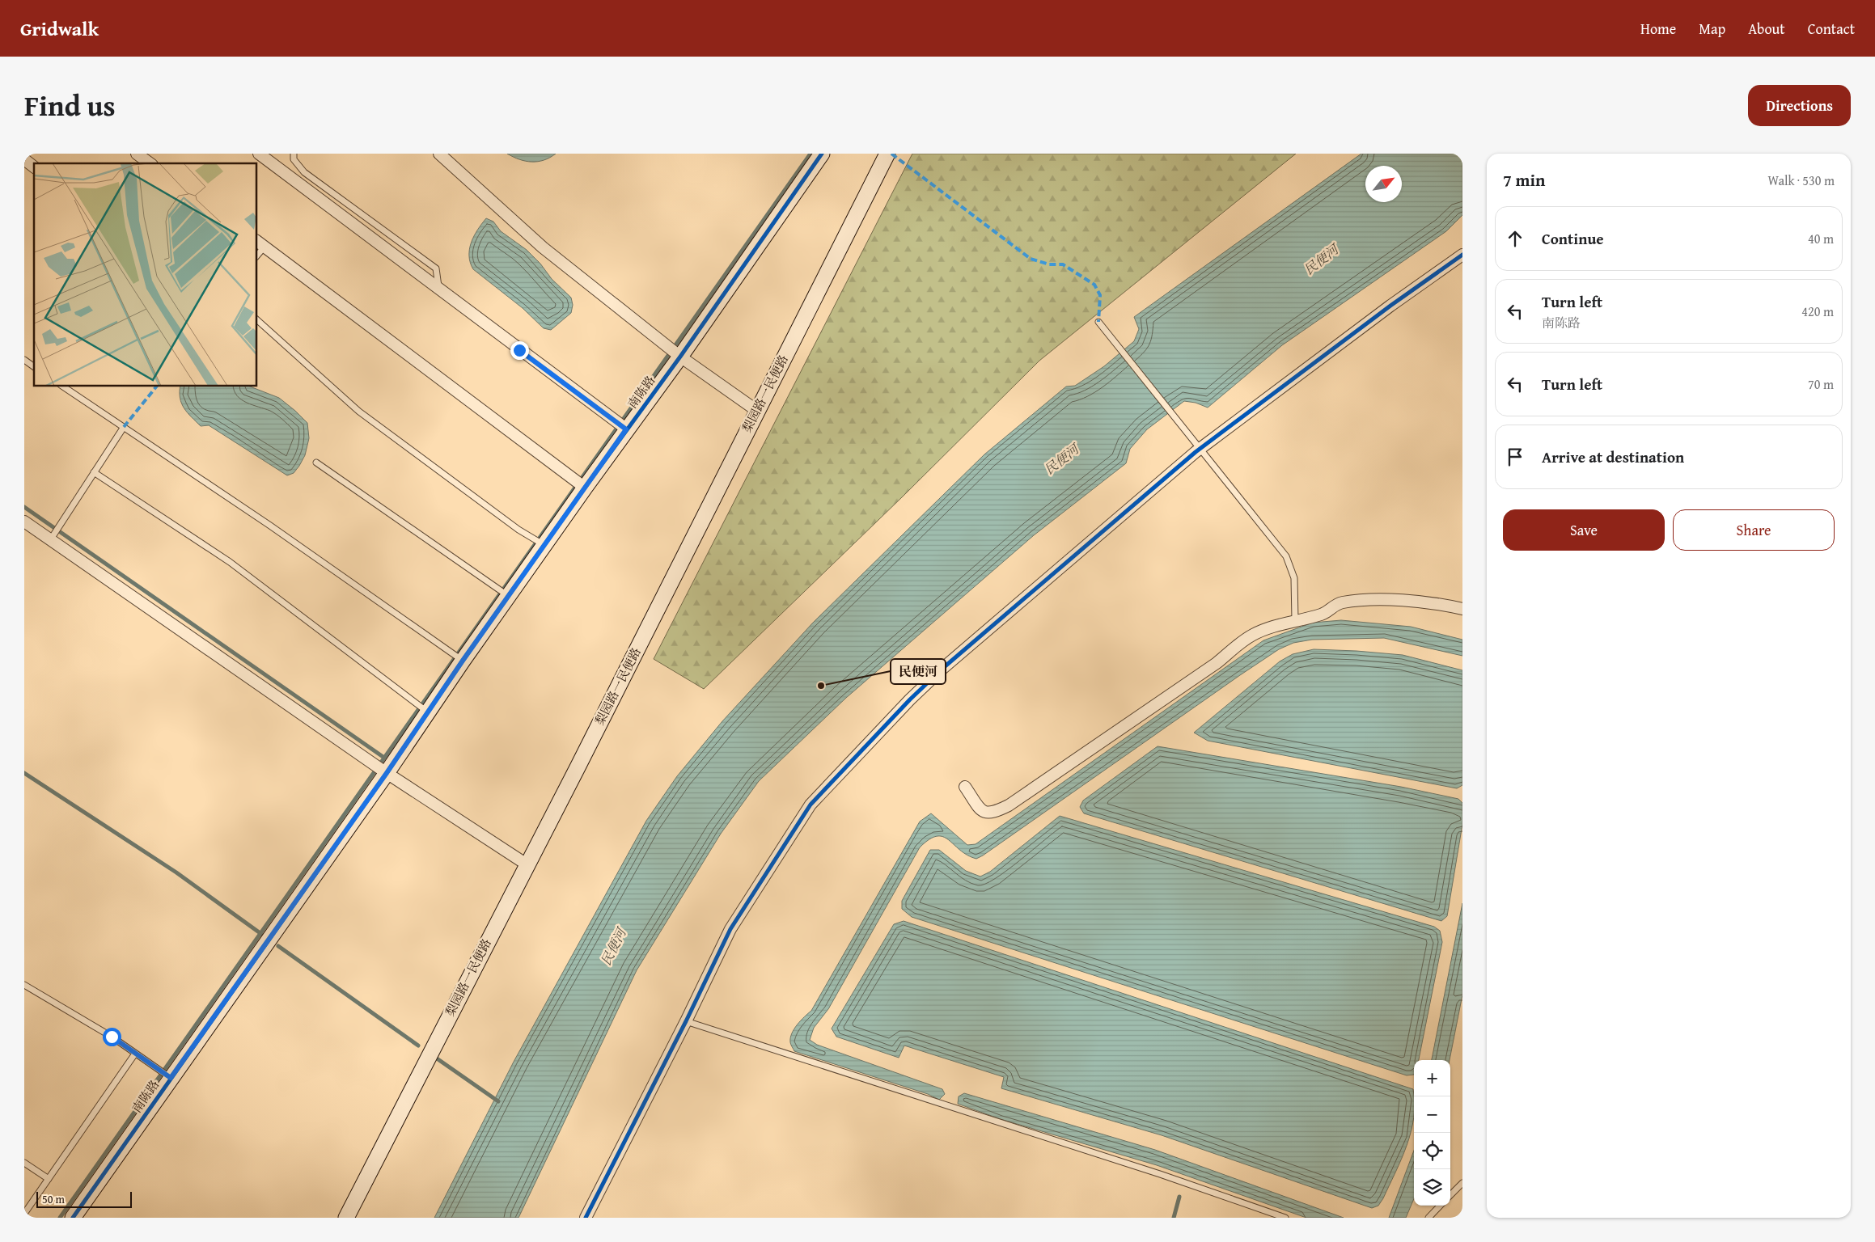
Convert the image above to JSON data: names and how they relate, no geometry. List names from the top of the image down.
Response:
{
  "streets": {
    "street": ["南陈路", "梨园路一民便路"]
  },
  "water": ["民便河"],
  "places": ["民便河"],
  "scale_bar": "50 m",
  "north": "top right",
  "page": {
    "header": "Gridwalk",
    "nav": [
      "Home",
      "Map",
      "About",
      "Contact"
    ],
    "title": "Find us",
    "buttons": [
      "Directions",
      ["Save", "Share"]
    ],
    "heading": ["7 min", "Walk · 530 m"],
    "list": [
      ["Continue", "40 m"],
      ["Turn left", "南陈路", "420 m"],
      ["Turn left", "70 m"],
      "Arrive at destination"
    ],
    "map_buttons": ["+", "−"],
    "scale": "50 m"
  }
}
